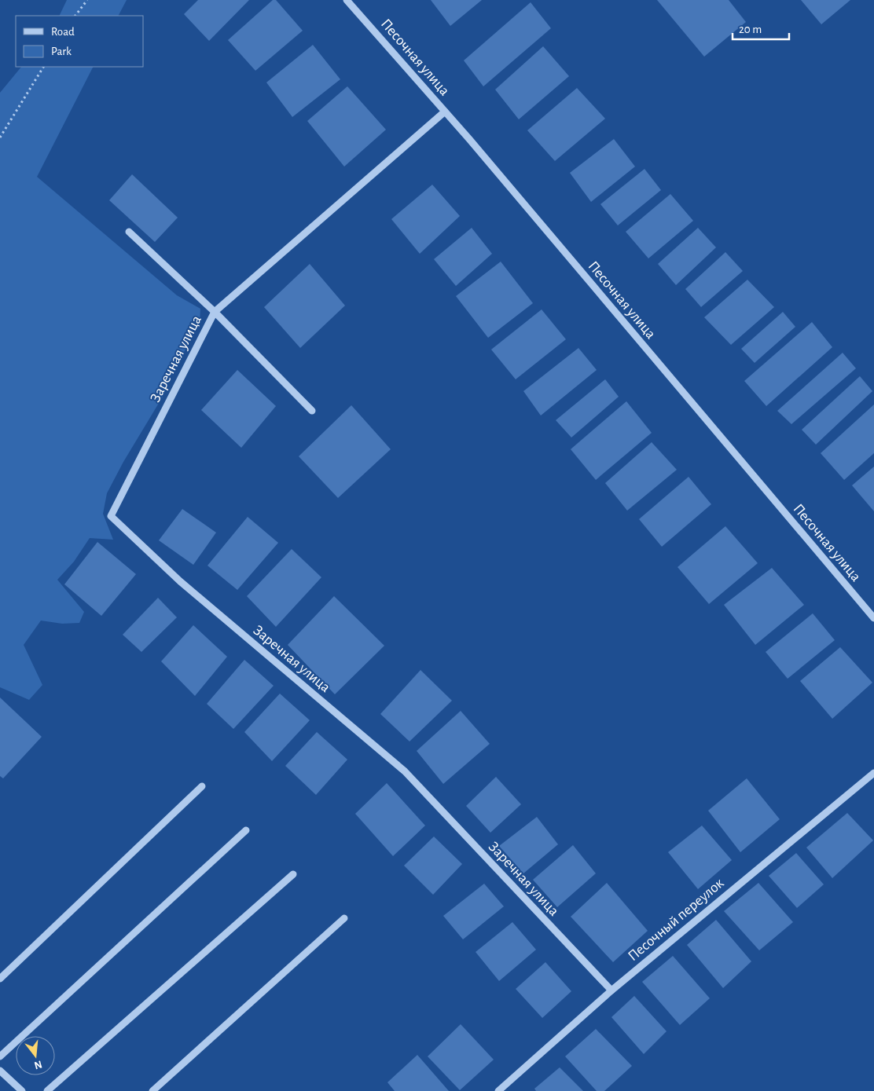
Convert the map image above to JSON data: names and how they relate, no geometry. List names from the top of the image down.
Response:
{
  "streets": {
    "street": ["Песочная улица", "Заречная улица", "Песочный переулок"]
  },
  "crossings": [
    ["Заречная улица", "Песочный переулок"]
  ],
  "legend": ["Road", "Park"],
  "scale_bar": "20 m",
  "north": "bottom"
}
